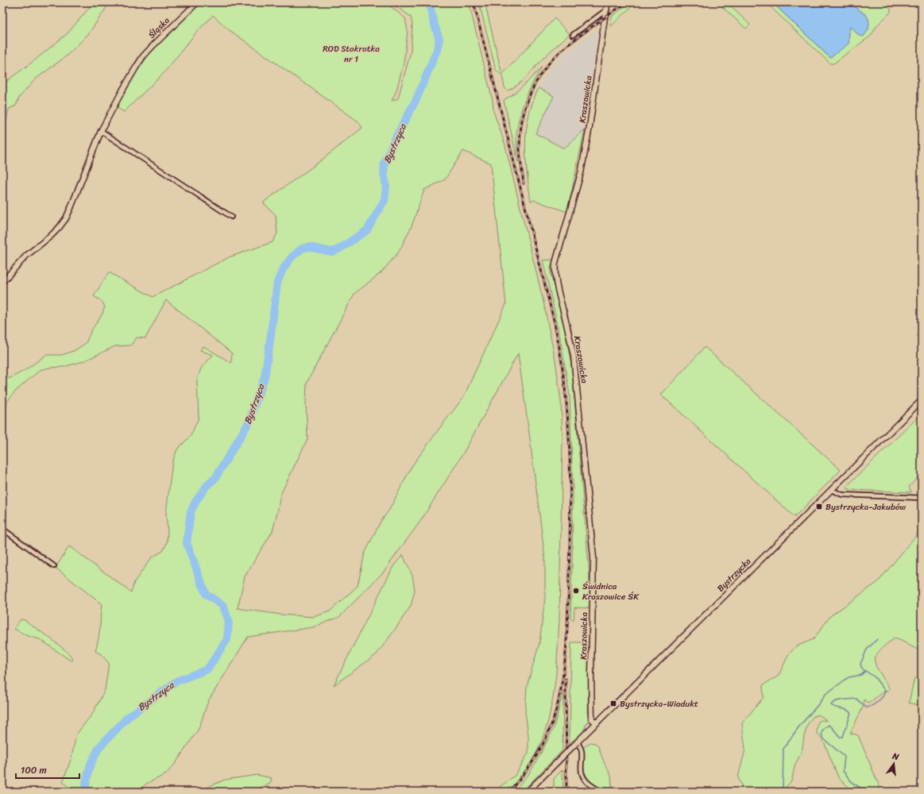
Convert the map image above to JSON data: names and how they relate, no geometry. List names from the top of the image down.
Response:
{
  "streets": {
    "street": ["Śląska", "Kraszowicka", "Bystrzycka"]
  },
  "crossings": [
    ["Kraszowicka", "Bystrzycka"]
  ],
  "water": ["Bystrzyca"],
  "parks": ["ROD Stokrotka nr 1"],
  "places": {
    "transit": ["Bystrzycka-Jakubów", "Bystrzycka-Wiadukt"],
    "other": ["Świdnica Kraszowice ŚK"]
  },
  "scale_bar": "100 m",
  "north": "top"
}
